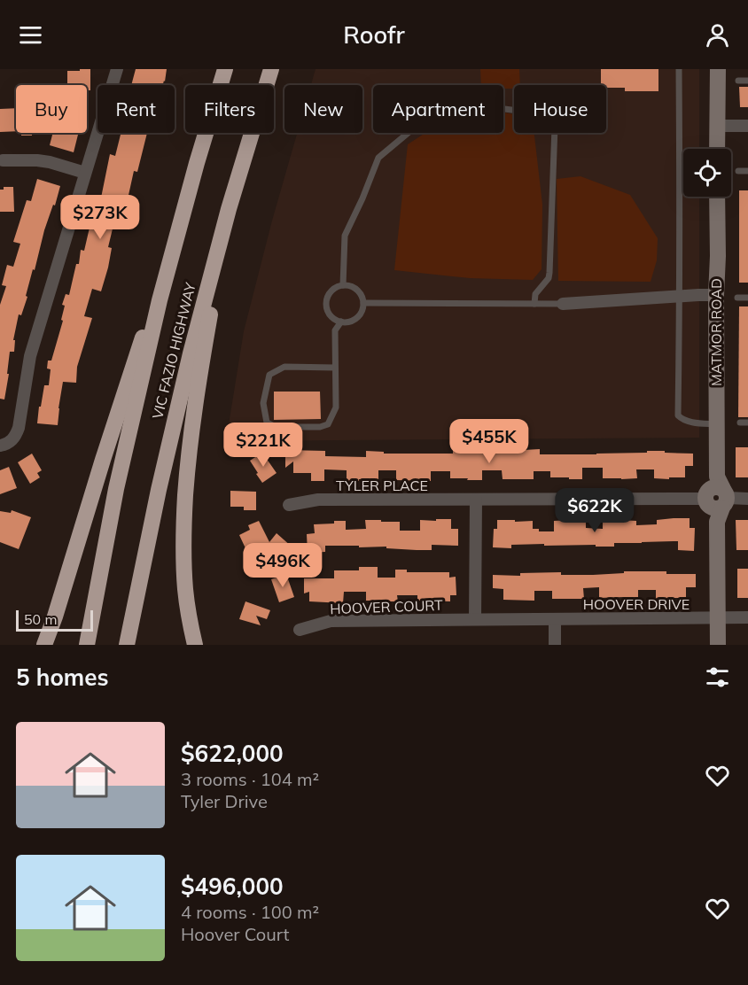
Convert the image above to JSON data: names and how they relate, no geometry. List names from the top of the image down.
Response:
{
  "streets": {
    "highway": ["VIC FAZIO HIGHWAY"],
    "street": [
      "MATMOR ROAD",
      "TYLER PLACE",
      "HOOVER DRIVE",
      "HOOVER COURT"
    ]
  },
  "crossings": [
    ["MATMOR ROAD", "TYLER PLACE"],
    ["MATMOR ROAD", "HOOVER DRIVE"],
    ["HOOVER DRIVE", "HOOVER COURT"]
  ],
  "scale_bar": "50 m",
  "page": {
    "header": "Roofr",
    "chip": [
      "Buy",
      "Rent",
      "Filters",
      "New",
      "Apartment",
      "House"
    ],
    "price": [
      "$273K",
      "$455K",
      "$221K",
      "$622K",
      "$496K"
    ],
    "scale": "50 m",
    "heading": "5 homes",
    "list": [
      {
        "name": "$622,000",
        "note": "3 rooms · 104 m² · Tyler Drive"
      },
      {
        "name": "$496,000",
        "note": "4 rooms · 100 m² · Hoover Court"
      }
    ]
  }
}
